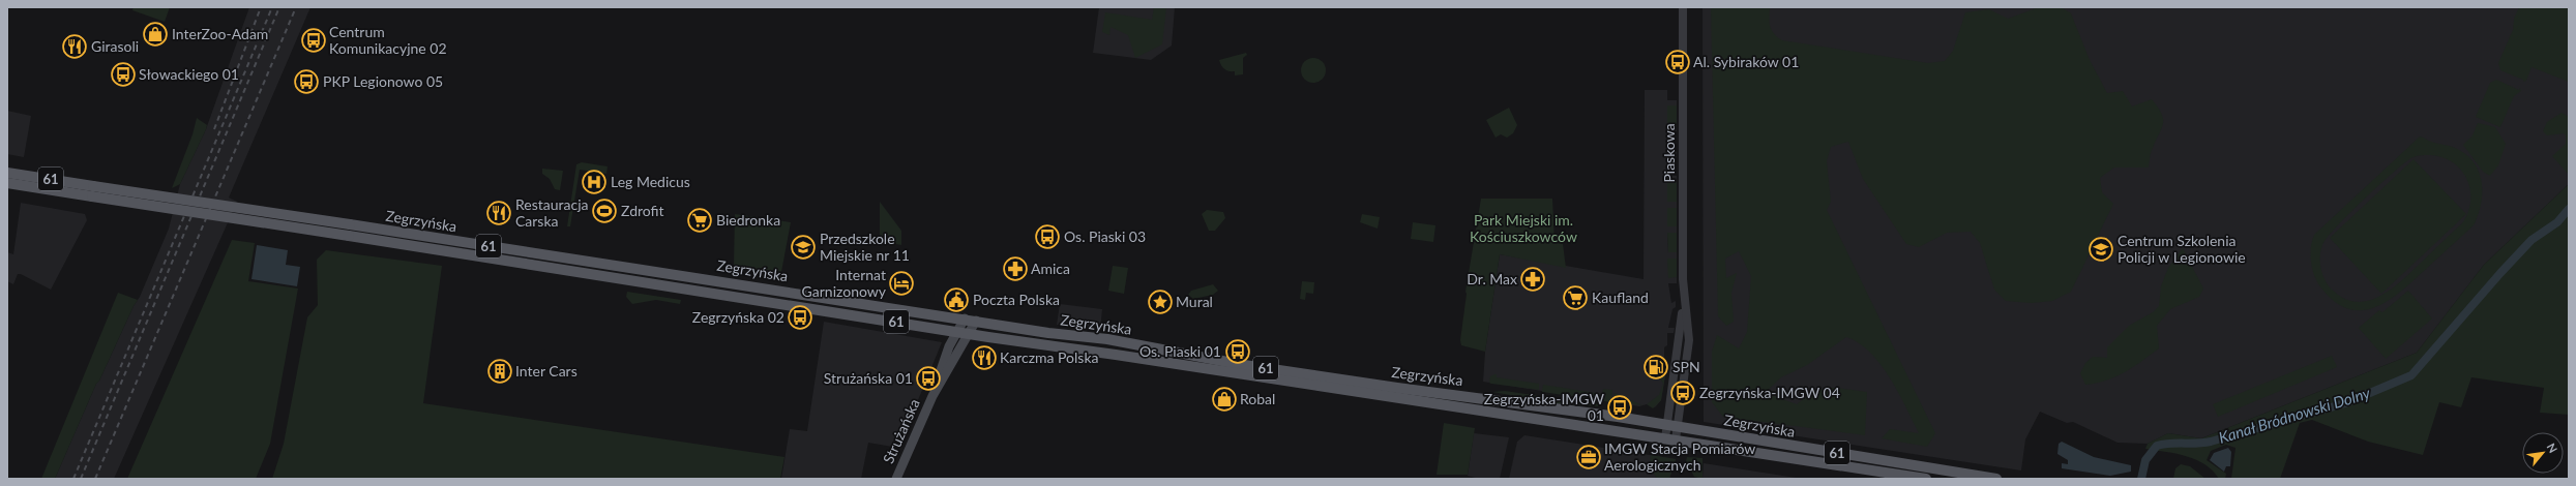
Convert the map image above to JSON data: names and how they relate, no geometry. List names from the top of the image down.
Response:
{
  "streets": {
    "main road": ["61", "Zegrzyńska", "Strużańska"],
    "street": ["Piaskowa"]
  },
  "crossings": [
    ["Piaskowa", "Zegrzyńska"],
    ["Zegrzyńska", "Strużańska"]
  ],
  "water": ["Kanał Bródnowski Dolny"],
  "parks": ["Park Miejski im. Kościuszkowców"],
  "places": {
    "shop": ["InterZoo-Adam", "Robal"],
    "bus stop": [
      "Centrum Komunikacyjne 02",
      "Al. Sybiraków 01",
      "Słowackiego 01",
      "PKP Legionowo 05",
      "Os. Piaski 03",
      "Zegrzyńska 02",
      "Os. Piaski 01",
      "Strużańska 01",
      "Zegrzyńska-IMGW 04",
      "Zegrzyńska-IMGW 01"
    ],
    "restaurant": ["Girasoli", "Restauracja Carska", "Karczma Polska"],
    "hospital": ["Leg Medicus"],
    "sports": ["Zdrofit"],
    "supermarket": ["Biedronka", "Kaufland"],
    "school or university": ["Przedszkole Miejskie nr 11", "Centrum Szkolenia Policji w Legionowie"],
    "pharmacy": ["Amica", "Dr. Max"],
    "hotel": ["Internat Garnizonowy"],
    "public building": ["Poczta Polska"],
    "place": ["Mural"],
    "fuel station": ["SPN"],
    "building": ["Inter Cars"],
    "office": ["IMGW Stacja Pomiarów Aerologicznych"]
  },
  "north": "top right"
}
